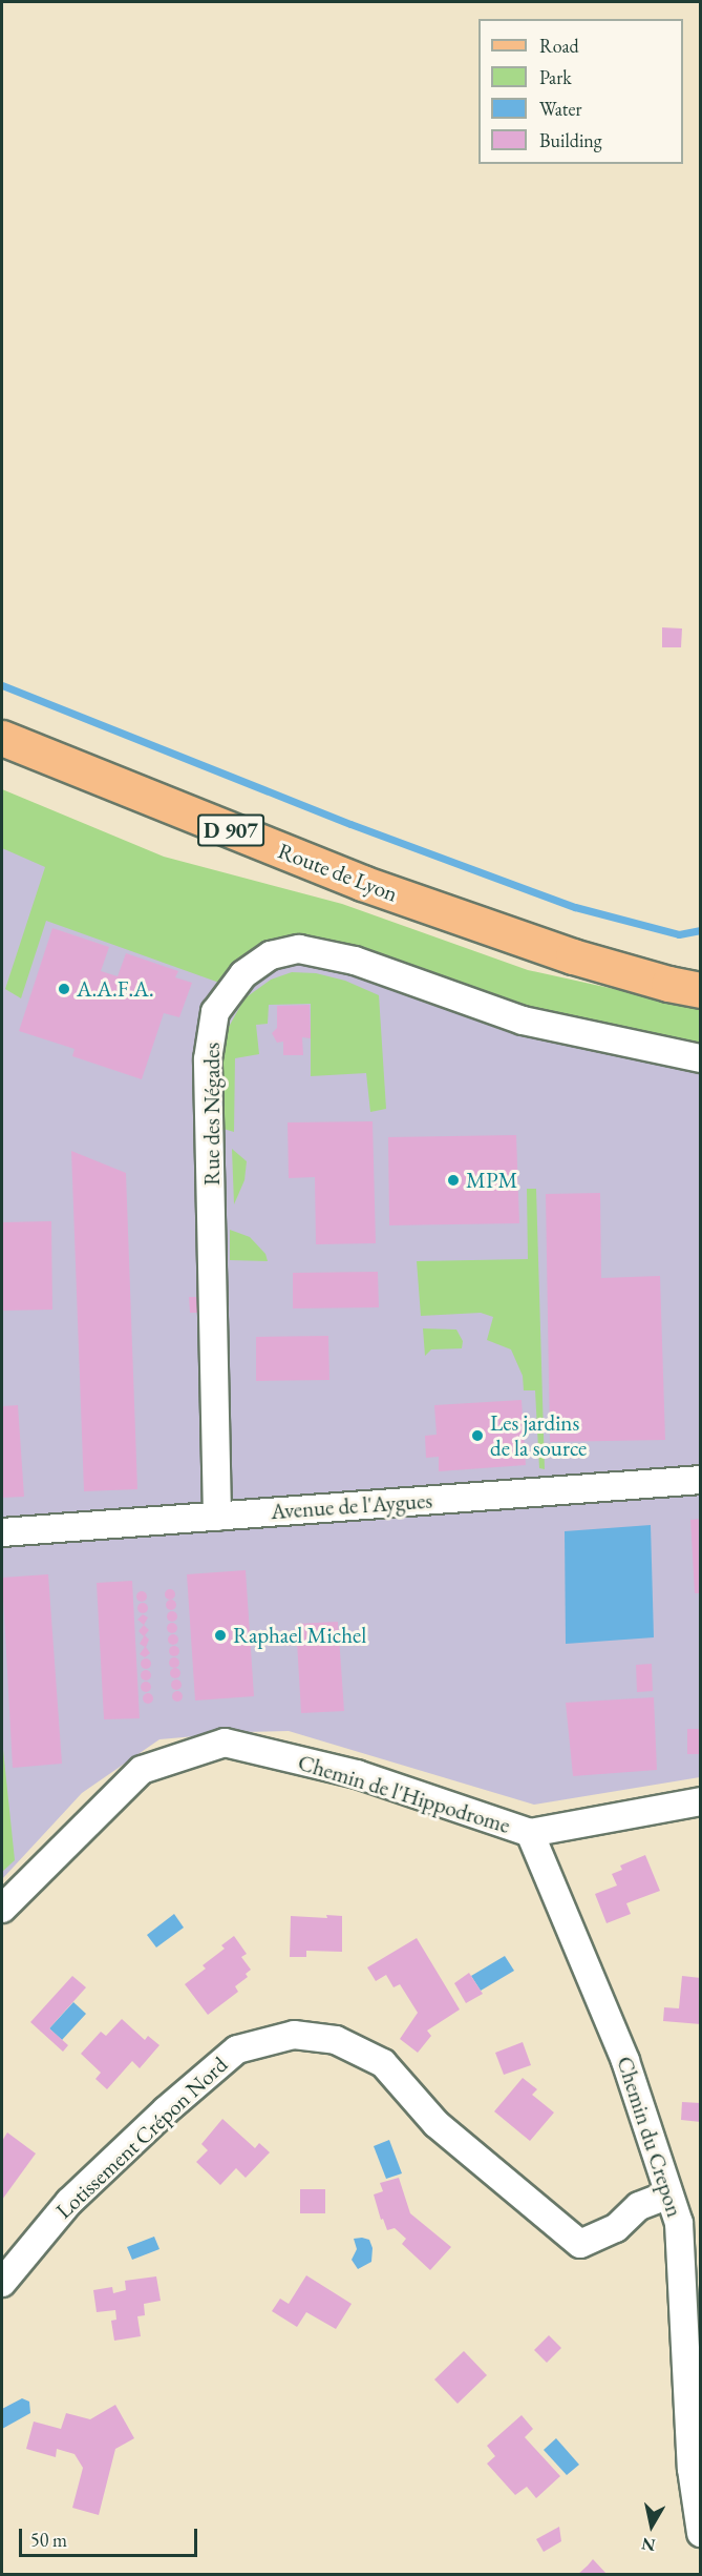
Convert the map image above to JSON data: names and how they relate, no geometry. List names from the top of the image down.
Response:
{
  "streets": {
    "main road": ["D 907", "Route de Lyon"],
    "street": [
      "Rue des Négades",
      "Avenue de l'Aygues",
      "Chemin de l'Hippodrome",
      "Chemin du Crepon",
      "Lotissement Crépon Nord"
    ]
  },
  "crossings": [
    ["Rue des Négades", "Avenue de l'Aygues"],
    ["Chemin de l'Hippodrome", "Chemin du Crepon"],
    ["Chemin du Crepon", "Lotissement Crépon Nord"]
  ],
  "places": [
    "A.A.F.A.",
    "MPM",
    "Les jardins de la source",
    "Raphael Michel"
  ],
  "legend": [
    "Road",
    "Park",
    "Water",
    "Building"
  ],
  "scale_bar": "50 m",
  "north": "bottom"
}
